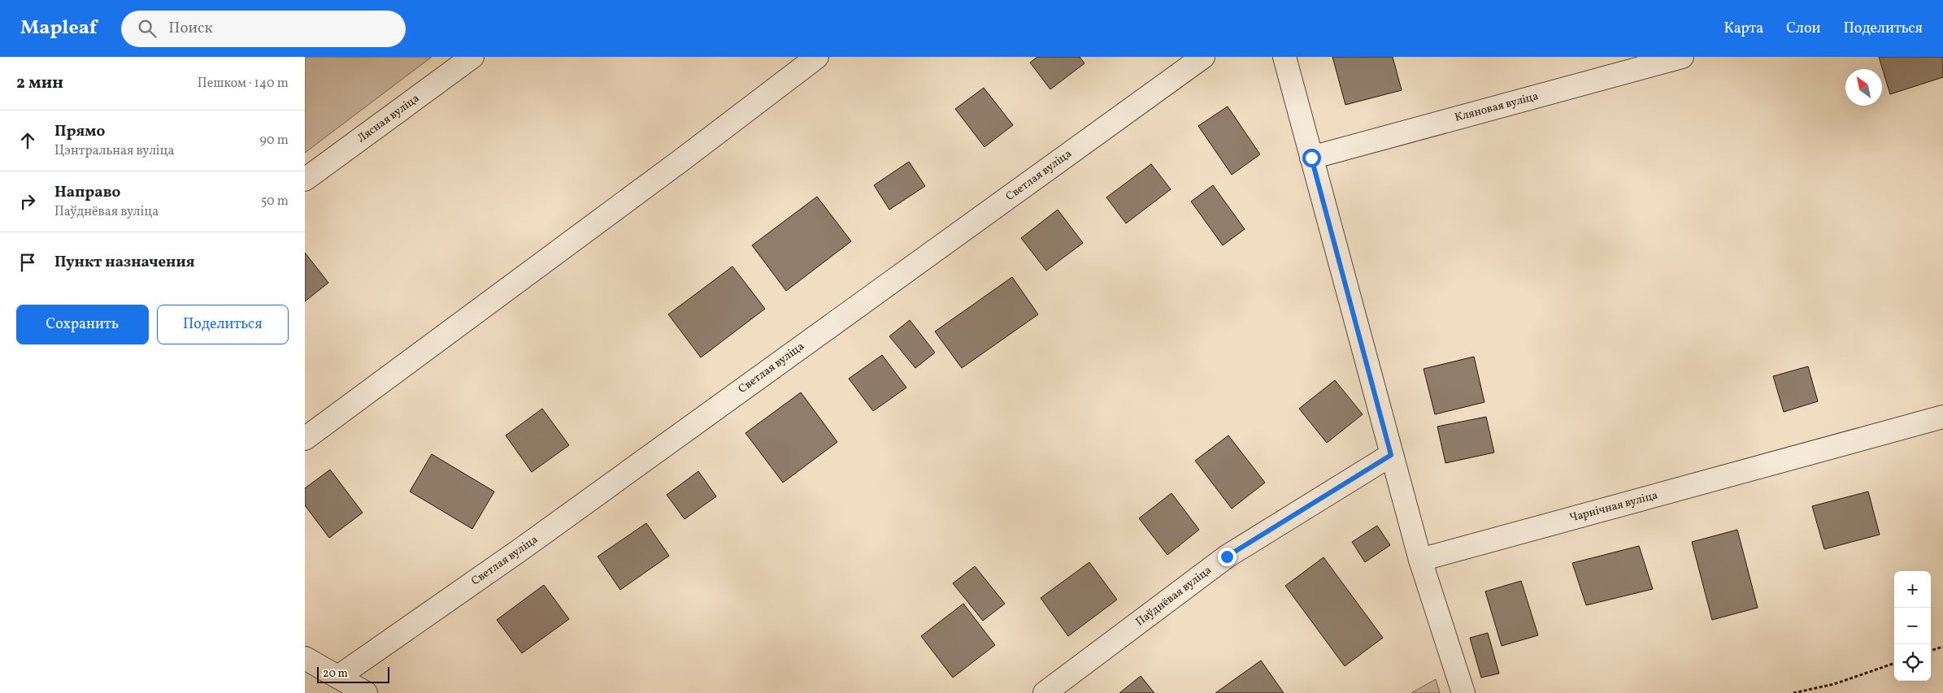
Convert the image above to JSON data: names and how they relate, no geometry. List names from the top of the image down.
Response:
{
  "streets": {
    "street": [
      "Кляновая вуліца",
      "Лясная вуліца",
      "Светлая вуліца",
      "Чарнічная вуліца",
      "Паўднёвая вуліца"
    ]
  },
  "scale_bar": "20 m",
  "north": "top left",
  "page": {
    "header": "Mapleaf",
    "search": "Поиск",
    "nav": ["Карта", "Слои", "Поделиться"],
    "heading": ["2 мин", "Пешком · 140 m"],
    "list": [
      ["Прямо", "Цэнтральная вуліца", "90 m"],
      ["Направо", "Паўднёвая вуліца", "50 m"],
      "Пункт назначения"
    ],
    "buttons": ["Сохранить", "Поделиться"],
    "map_buttons": ["+", "−"],
    "scale": "20 m"
  }
}
